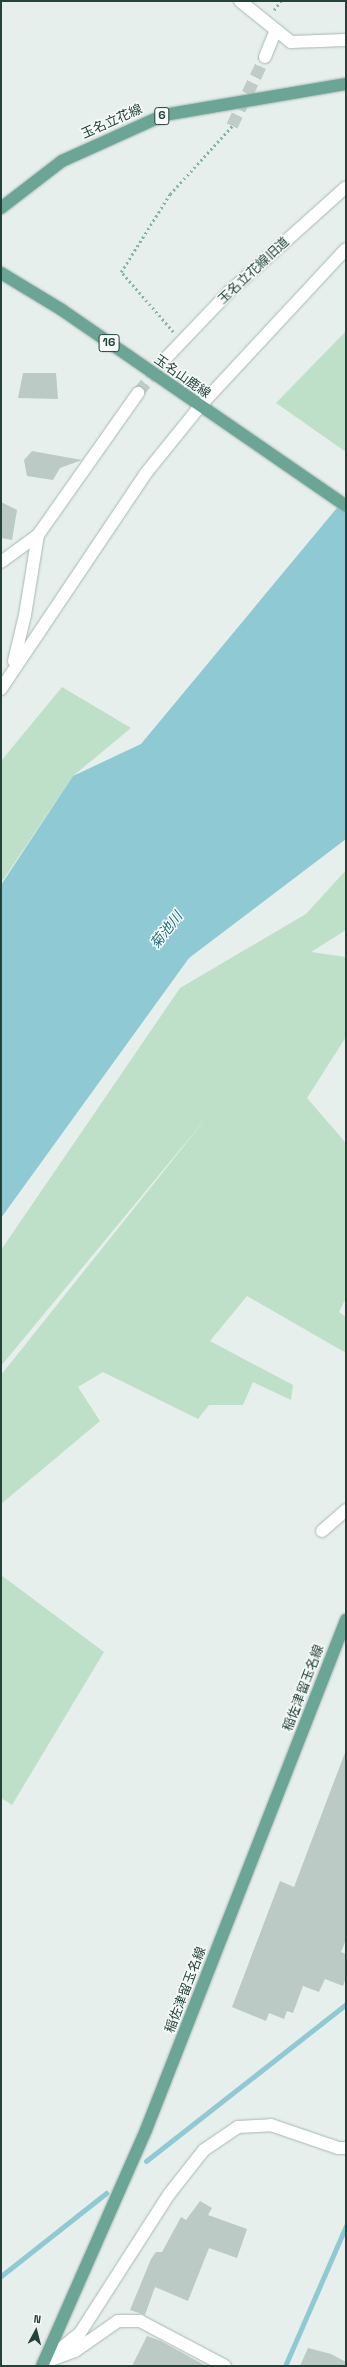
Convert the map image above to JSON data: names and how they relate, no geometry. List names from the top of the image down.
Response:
{
  "streets": {
    "main road": [
      "6",
      "玉名立花線",
      "16",
      "玉名山鹿線",
      "稲佐津留玉名線"
    ],
    "street": ["玉名立花線旧道"]
  },
  "water": ["菊池川"],
  "north": "top"
}
